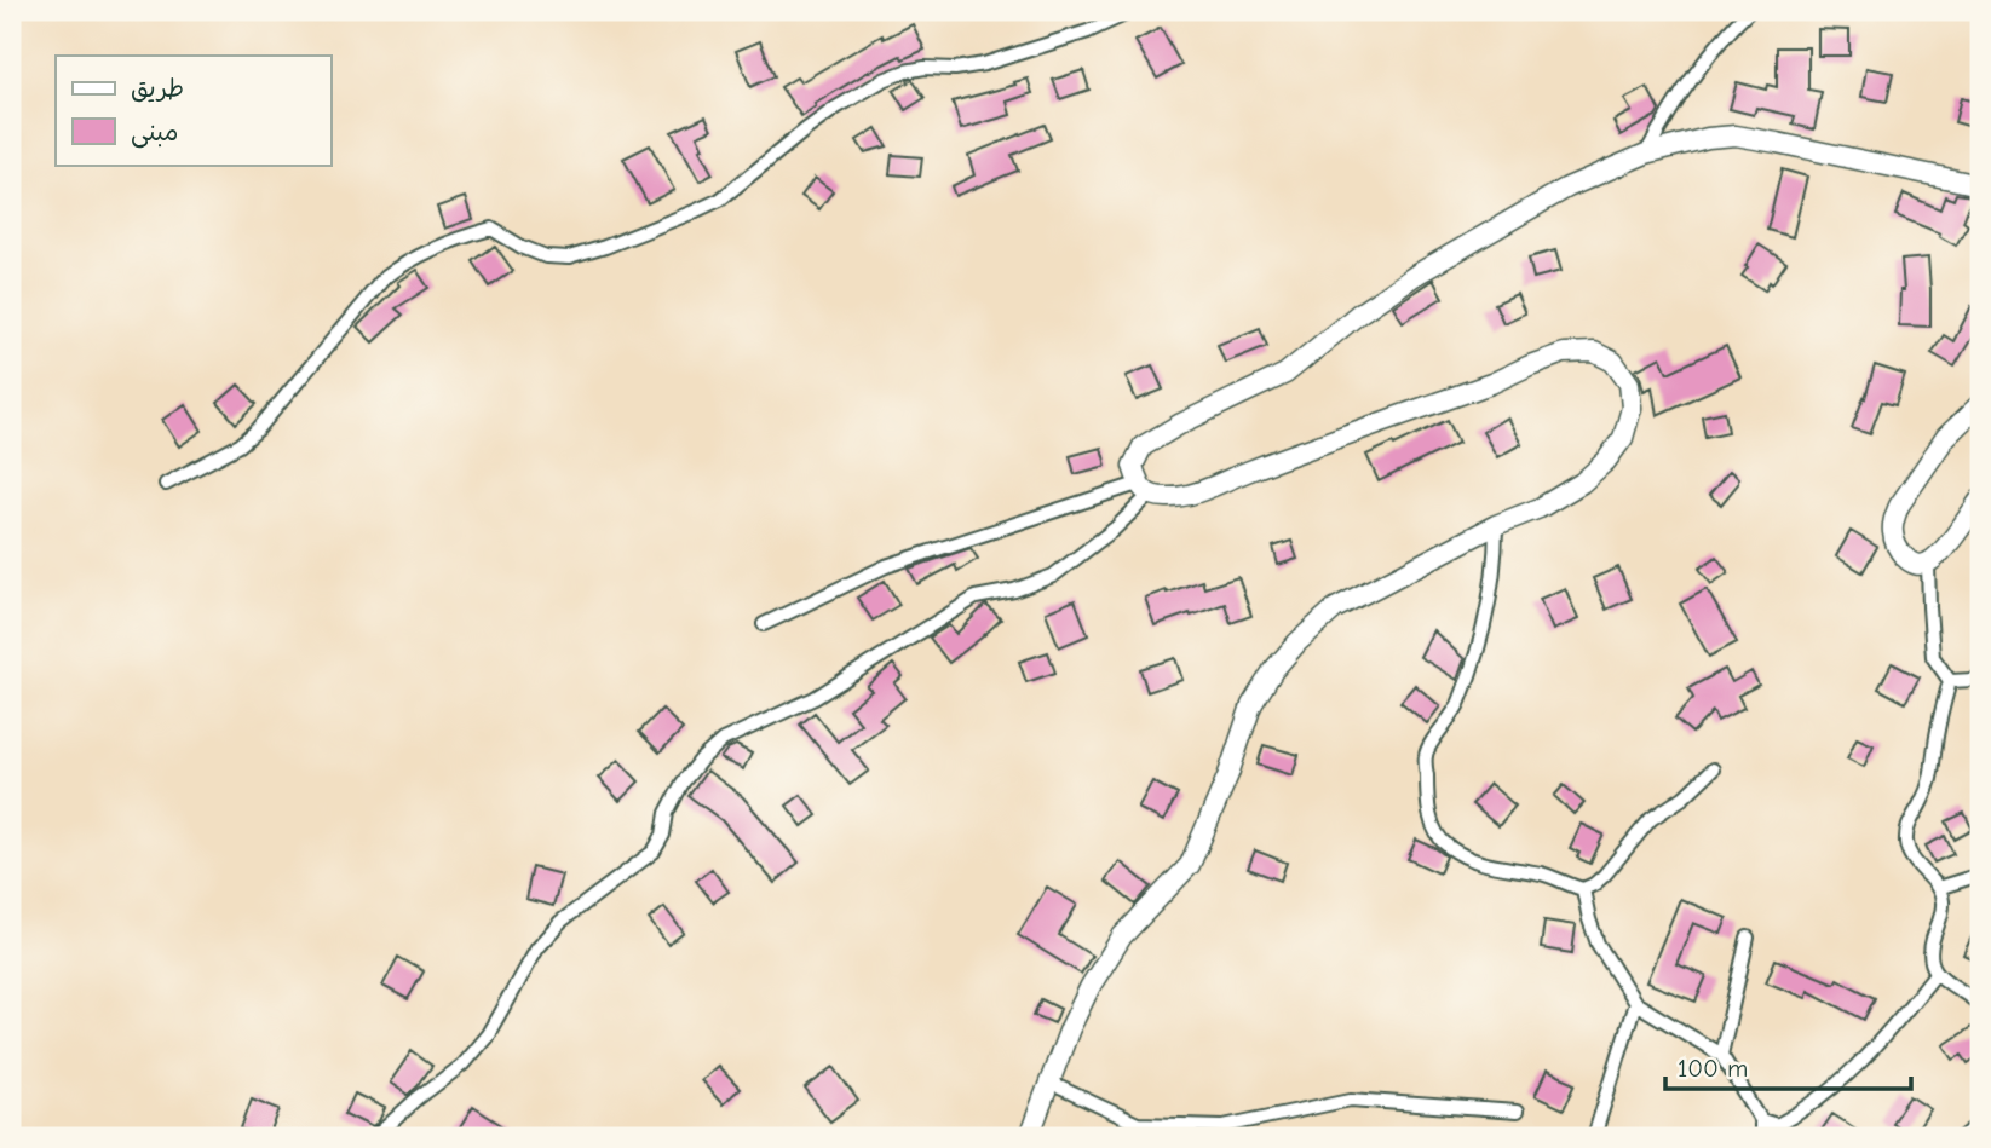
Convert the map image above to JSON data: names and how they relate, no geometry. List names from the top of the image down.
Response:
{
  "legend": ["طريق", "مبنى"],
  "scale_bar": "100 m"
}
